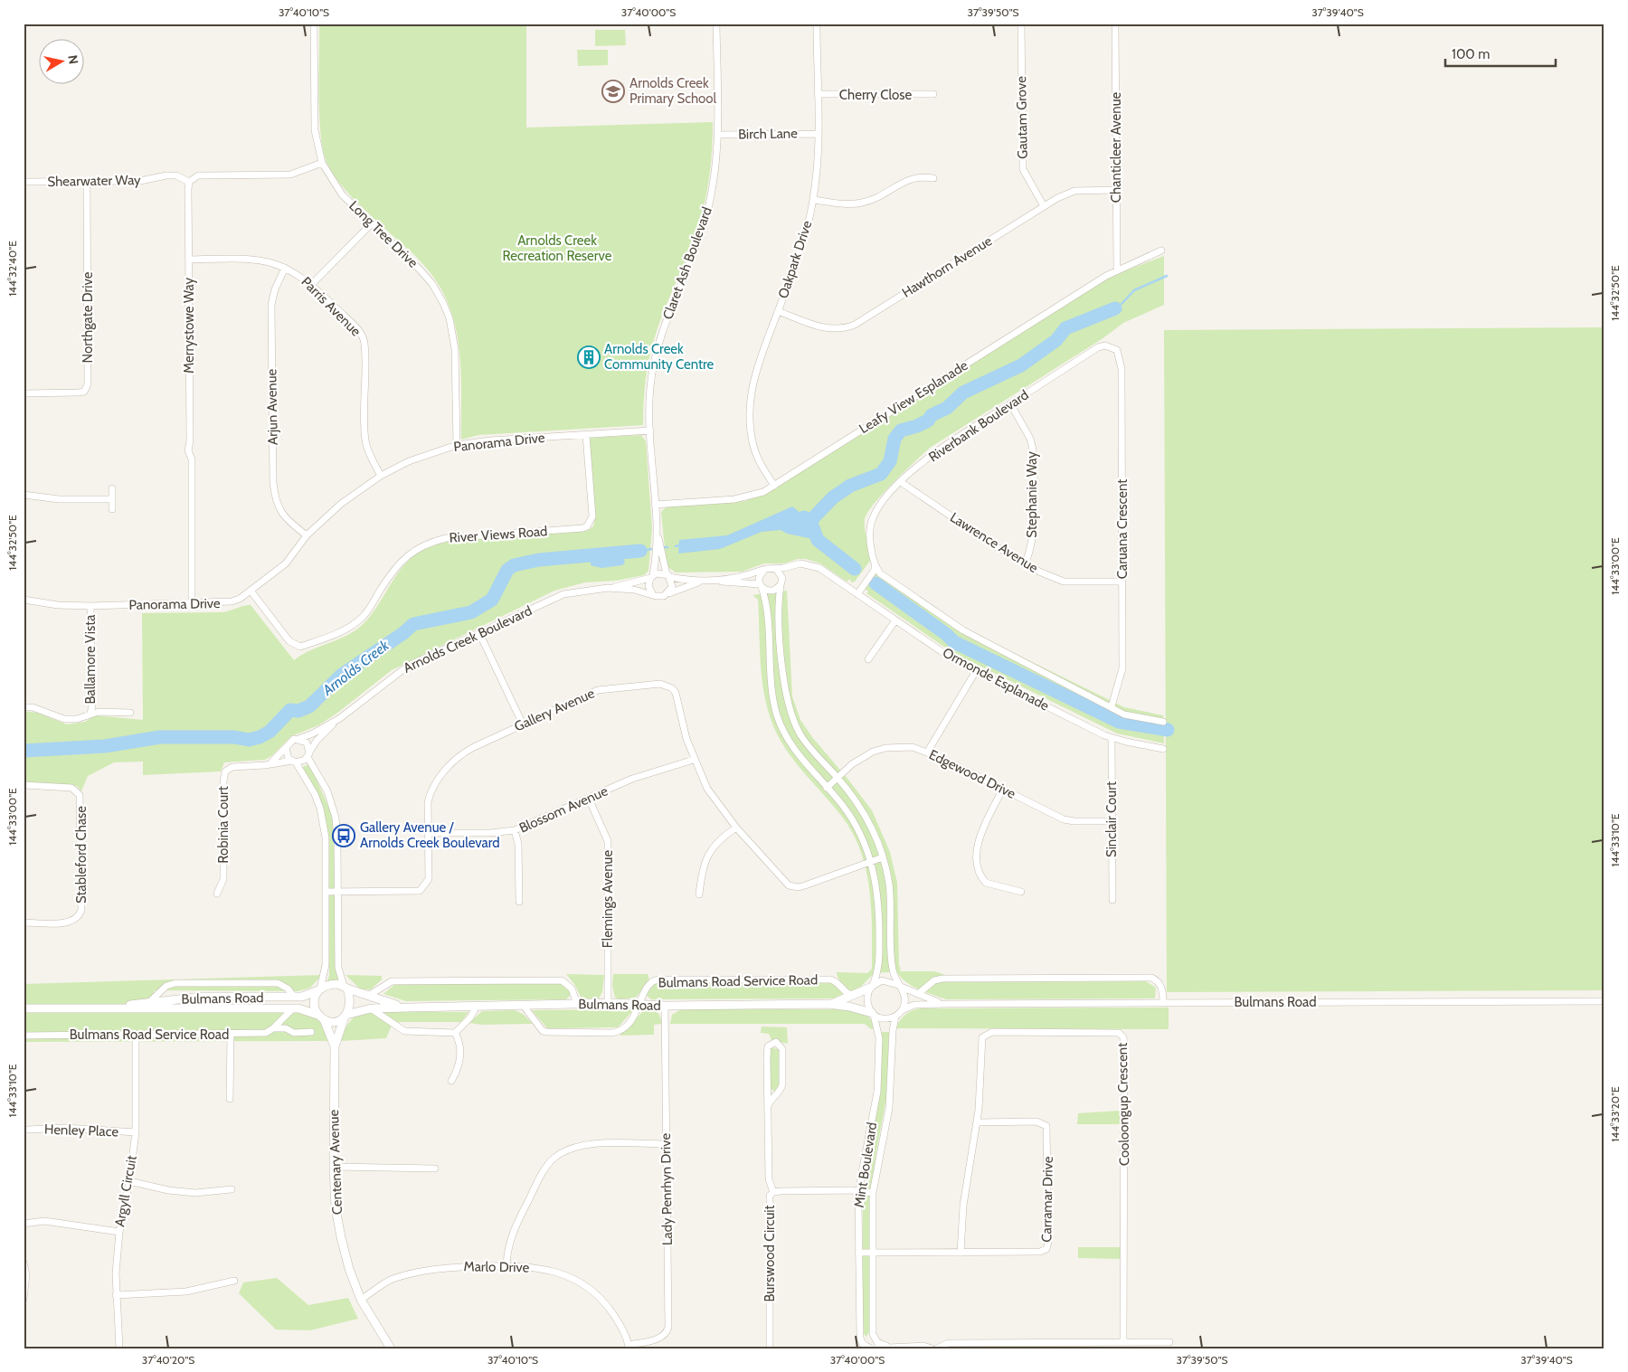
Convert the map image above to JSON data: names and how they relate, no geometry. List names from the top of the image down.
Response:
{
  "streets": {
    "street": [
      "Cherry Close",
      "Gautam Grove",
      "Birch Lane",
      "Chanticleer Avenue",
      "Shearwater Way",
      "Long Tree Drive",
      "Oakpark Drive",
      "Claret Ash Boulevard",
      "Hawthorn Avenue",
      "Parris Avenue",
      "Northgate Drive",
      "Merrystowe Way",
      "Leafy View Esplanade",
      "Arjun Avenue",
      "Riverbank Boulevard",
      "Panorama Drive",
      "Stephanie Way",
      "Caruana Crescent",
      "River Views Road",
      "Lawrence Avenue",
      "Arnolds Creek Boulevard",
      "Ballamore Vista",
      "Ormonde Esplanade",
      "Gallery Avenue",
      "Edgewood Drive",
      "Blossom Avenue",
      "Sinclair Court",
      "Robinia Court",
      "Stableford Chase",
      "Flemings Avenue",
      "Bulmans Road Service Road",
      "Bulmans Road",
      "Cooloongup Crescent",
      "Henley Place",
      "Centenary Avenue",
      "Mint Boulevard",
      "Lady Penrhyn Drive",
      "Argyll Circuit",
      "Carramar Drive",
      "Burswood Circuit",
      "Marlo Drive"
    ]
  },
  "crossings": [
    ["Cherry Close", "Oakpark Drive"],
    ["Gautam Grove", "Hawthorn Avenue"],
    ["Birch Lane", "Oakpark Drive"],
    ["Birch Lane", "Claret Ash Boulevard"],
    ["Chanticleer Avenue", "Hawthorn Avenue"],
    ["Chanticleer Avenue", "Leafy View Esplanade"],
    ["Shearwater Way", "Northgate Drive"],
    ["Shearwater Way", "Merrystowe Way"],
    ["Long Tree Drive", "Panorama Drive"],
    ["Oakpark Drive", "Hawthorn Avenue"],
    ["Oakpark Drive", "Leafy View Esplanade"],
    ["Claret Ash Boulevard", "Leafy View Esplanade"],
    ["Claret Ash Boulevard", "Panorama Drive"],
    ["Claret Ash Boulevard", "Arnolds Creek Boulevard"],
    ["Parris Avenue", "Merrystowe Way"],
    ["Parris Avenue", "Arjun Avenue"],
    ["Parris Avenue", "Panorama Drive"],
    ["Merrystowe Way", "Panorama Drive"],
    ["Arjun Avenue", "Panorama Drive"],
    ["Riverbank Boulevard", "Stephanie Way"],
    ["Riverbank Boulevard", "Caruana Crescent"],
    ["Riverbank Boulevard", "Lawrence Avenue"],
    ["Panorama Drive", "River Views Road"],
    ["Panorama Drive", "Ballamore Vista"],
    ["Stephanie Way", "Lawrence Avenue"],
    ["Caruana Crescent", "Lawrence Avenue"],
    ["Arnolds Creek Boulevard", "Robinia Court"],
    ["Ormonde Esplanade", "Sinclair Court"],
    ["Gallery Avenue", "Blossom Avenue"],
    ["Edgewood Drive", "Sinclair Court"],
    ["Blossom Avenue", "Flemings Avenue"],
    ["Flemings Avenue", "Bulmans Road"],
    ["Bulmans Road Service Road", "Bulmans Road"],
    ["Bulmans Road Service Road", "Argyll Circuit"],
    ["Bulmans Road", "Centenary Avenue"],
    ["Bulmans Road", "Mint Boulevard"],
    ["Bulmans Road", "Lady Penrhyn Drive"],
    ["Cooloongup Crescent", "Carramar Drive"],
    ["Henley Place", "Argyll Circuit"],
    ["Centenary Avenue", "Marlo Drive"],
    ["Mint Boulevard", "Carramar Drive"],
    ["Mint Boulevard", "Burswood Circuit"],
    ["Lady Penrhyn Drive", "Marlo Drive"]
  ],
  "water": ["Arnolds Creek"],
  "parks": ["Arnolds Creek Recreation Reserve"],
  "places": {
    "school or university": ["Arnolds Creek Primary School"],
    "building": ["Arnolds Creek Community Centre"],
    "bus stop": ["Gallery Avenue / Arnolds Creek Boulevard"]
  },
  "scale_bar": "100 m",
  "north": "right",
  "coordinates": [
    "37°40'10\"S",
    "37°40'00\"S",
    "37°39'50\"S",
    "37°39'40\"S",
    "144°32'40\"E",
    "144°32'50\"E",
    "144°33'00\"E",
    "144°33'10\"E",
    "144°33'20\"E",
    "37°40'20\"S"
  ]
}
